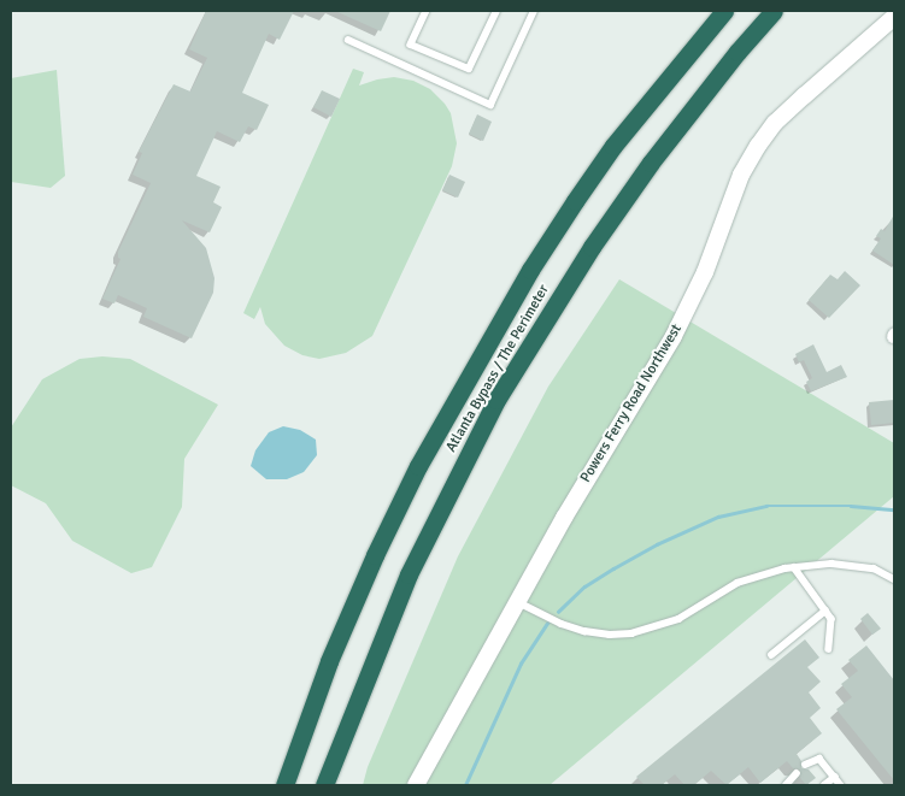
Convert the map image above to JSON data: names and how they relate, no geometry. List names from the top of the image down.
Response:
{
  "streets": {
    "highway": ["Atlanta Bypass / The Perimeter"],
    "street": ["Powers Ferry Road Northwest"]
  }
}
